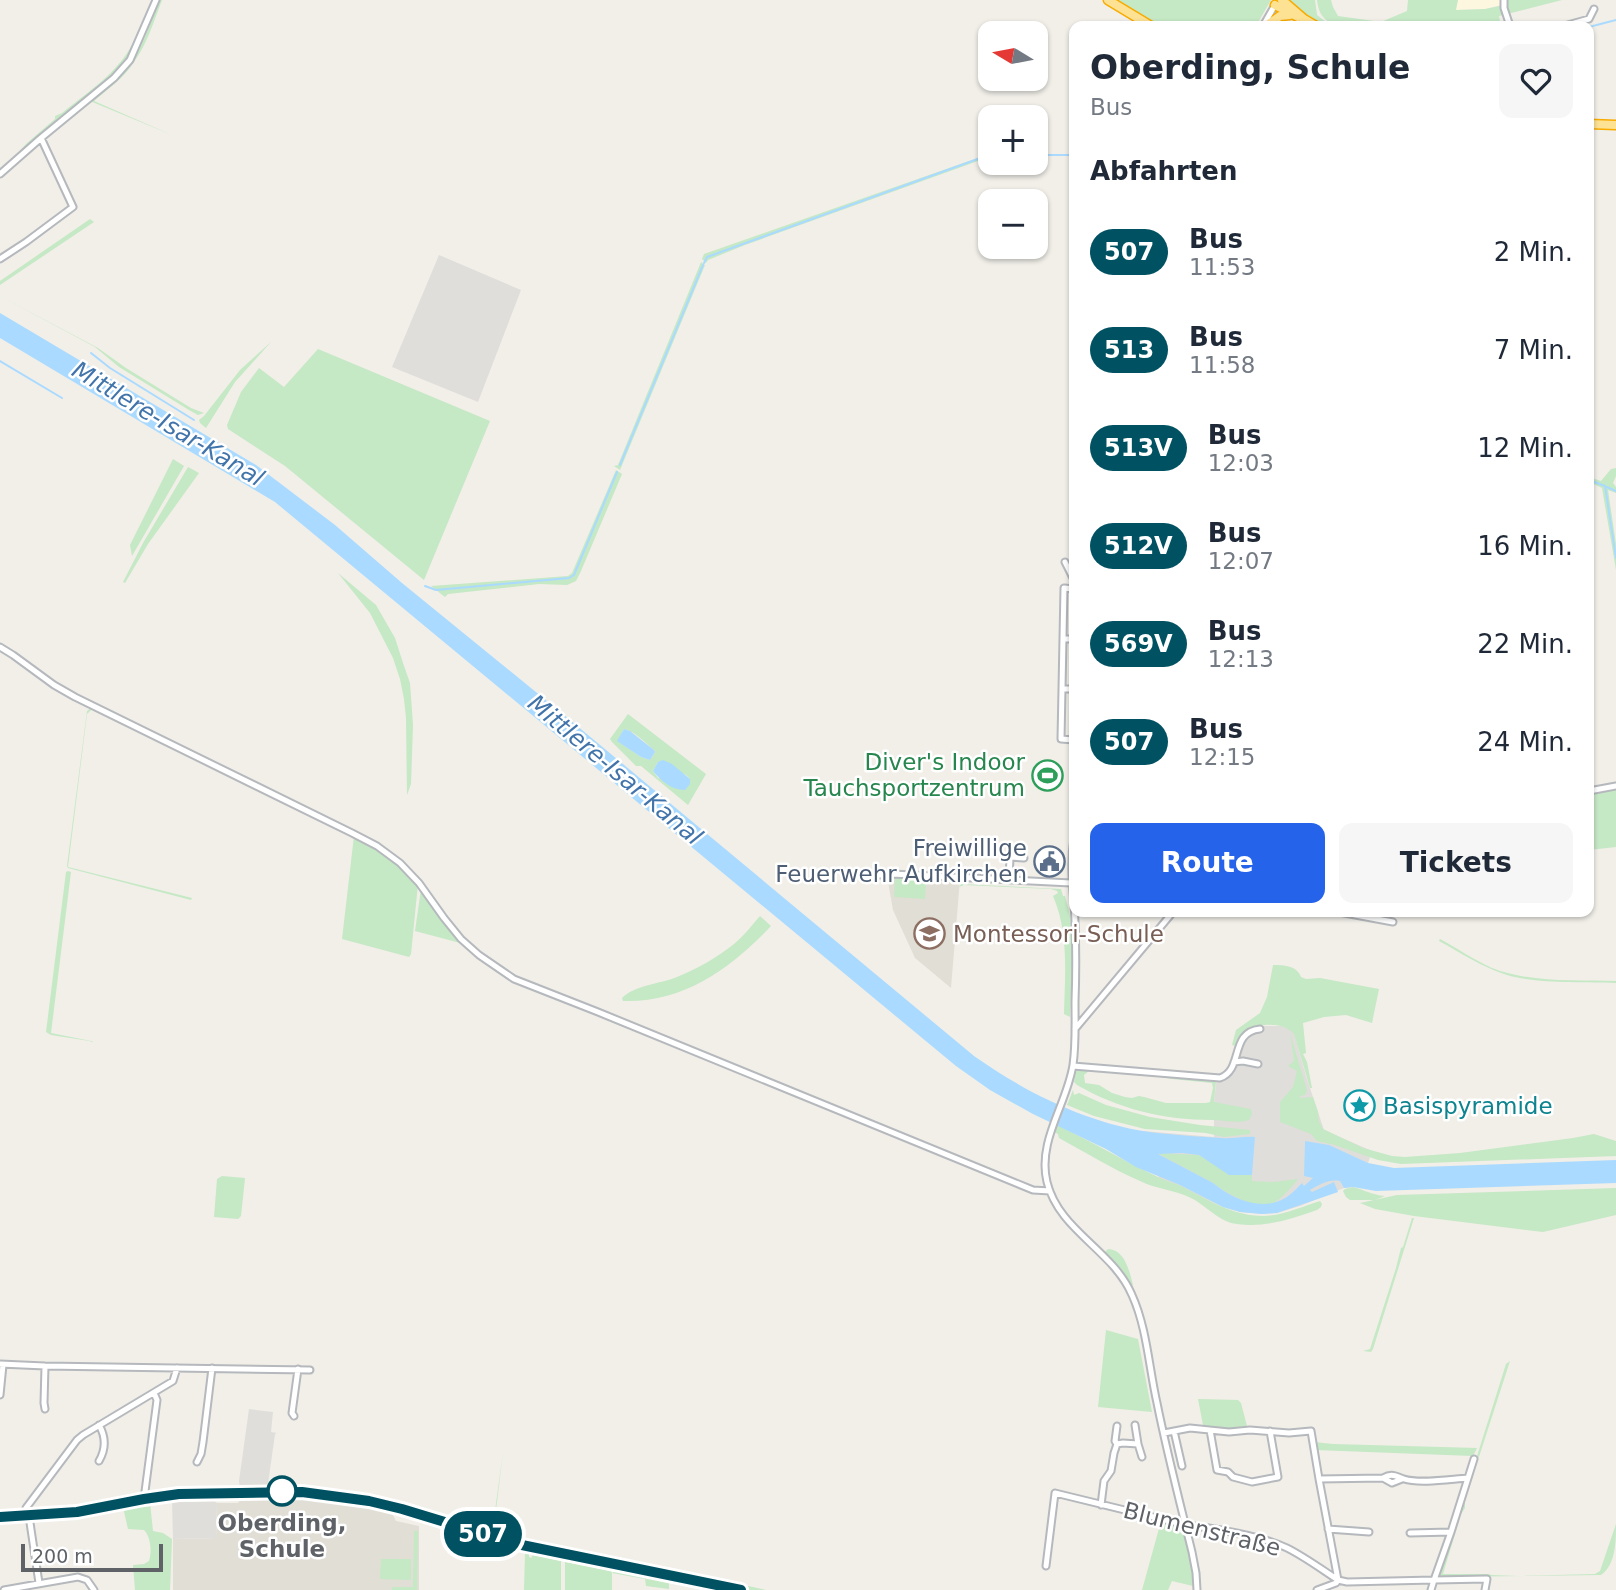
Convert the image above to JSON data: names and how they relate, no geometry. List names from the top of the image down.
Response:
{
  "streets": {
    "street": ["Blumenstraße"]
  },
  "water": ["Mittlere-Isar-Kanal"],
  "places": {
    "sports": ["Diver's Indoor Tauchsportzentrum"],
    "public building": ["Freiwillige Feuerwehr Aufkirchen"],
    "school or university": ["Montessori-Schule"],
    "place": ["Basispyramide"],
    "other": ["Oberding, Schule"]
  },
  "lines": ["bus line 507"],
  "scale_bar": "200 m",
  "north": "left",
  "page": {
    "on_map": "507",
    "map_buttons": ["+", "−"],
    "heading": [
      ["Oberding, Schule", "Bus"],
      "Abfahrten"
    ],
    "list": [
      {
        "mark": "507",
        "name": "Bus",
        "note": "11:53",
        "value": "2 Min."
      },
      {
        "mark": "513",
        "name": "Bus",
        "note": "11:58",
        "value": "7 Min."
      },
      {
        "mark": "513V",
        "name": "Bus",
        "note": "12:03",
        "value": "12 Min."
      },
      {
        "mark": "512V",
        "name": "Bus",
        "note": "12:07",
        "value": "16 Min."
      },
      {
        "mark": "569V",
        "name": "Bus",
        "note": "12:13",
        "value": "22 Min."
      },
      {
        "mark": "507",
        "name": "Bus",
        "note": "12:15",
        "value": "24 Min."
      }
    ],
    "buttons": ["Route", "Tickets"],
    "scale": "200 m"
  }
}
